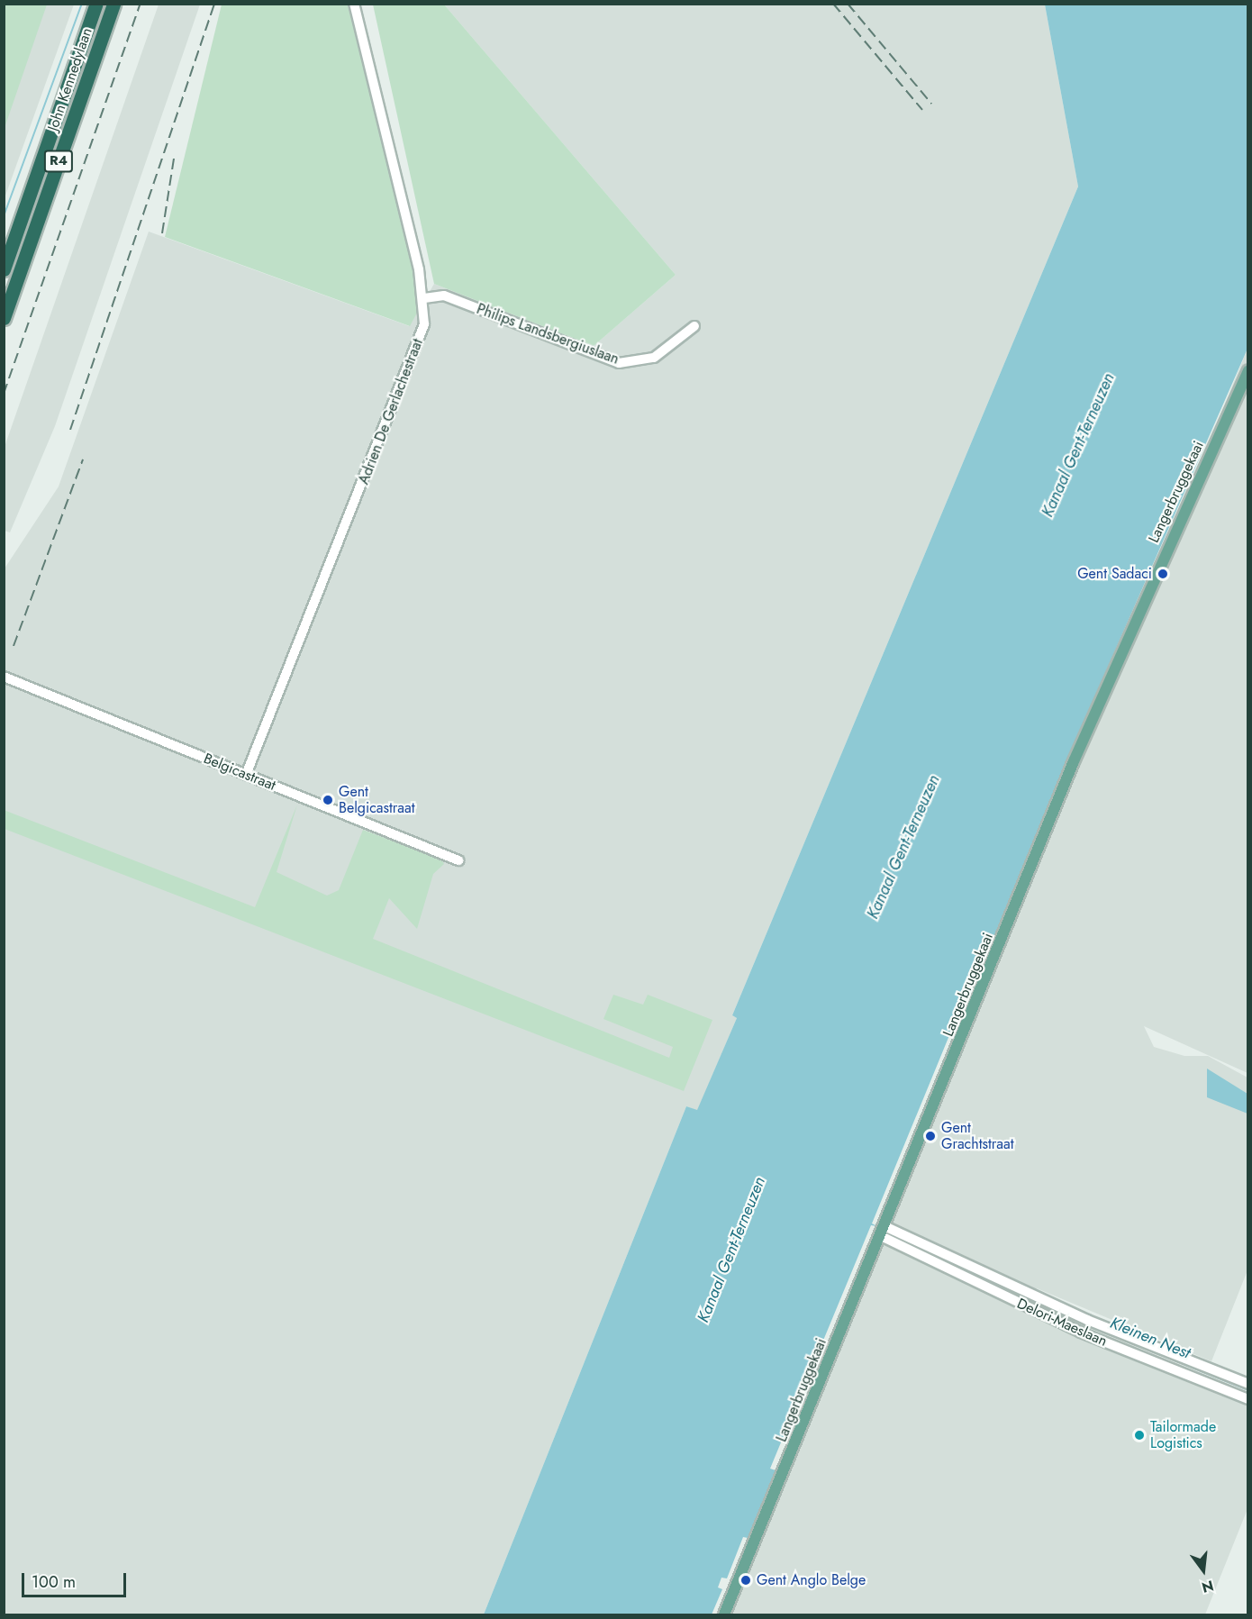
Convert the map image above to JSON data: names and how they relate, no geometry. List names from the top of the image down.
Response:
{
  "streets": {
    "highway": ["John Kennedylaan", "R4"],
    "main road": ["Langerbruggekaai"],
    "street": [
      "Philips Landsbergiuslaan",
      "Adrien De Gerlachestraat",
      "Belgicastraat",
      "Delori-Maeslaan"
    ]
  },
  "crossings": [
    ["John Kennedylaan", "R4"],
    ["Philips Landsbergiuslaan", "Adrien De Gerlachestraat"],
    ["Adrien De Gerlachestraat", "Belgicastraat"],
    ["Langerbruggekaai", "Delori-Maeslaan"]
  ],
  "water": ["Kanaal Gent-Terneuzen", "Kleinen Nest"],
  "places": [
    "Gent Sadaci",
    "Gent Belgicastraat",
    "Gent Grachtstraat",
    "Tailormade Logistics",
    "Gent Anglo Belge"
  ],
  "scale_bar": "100 m",
  "north": "bottom"
}
